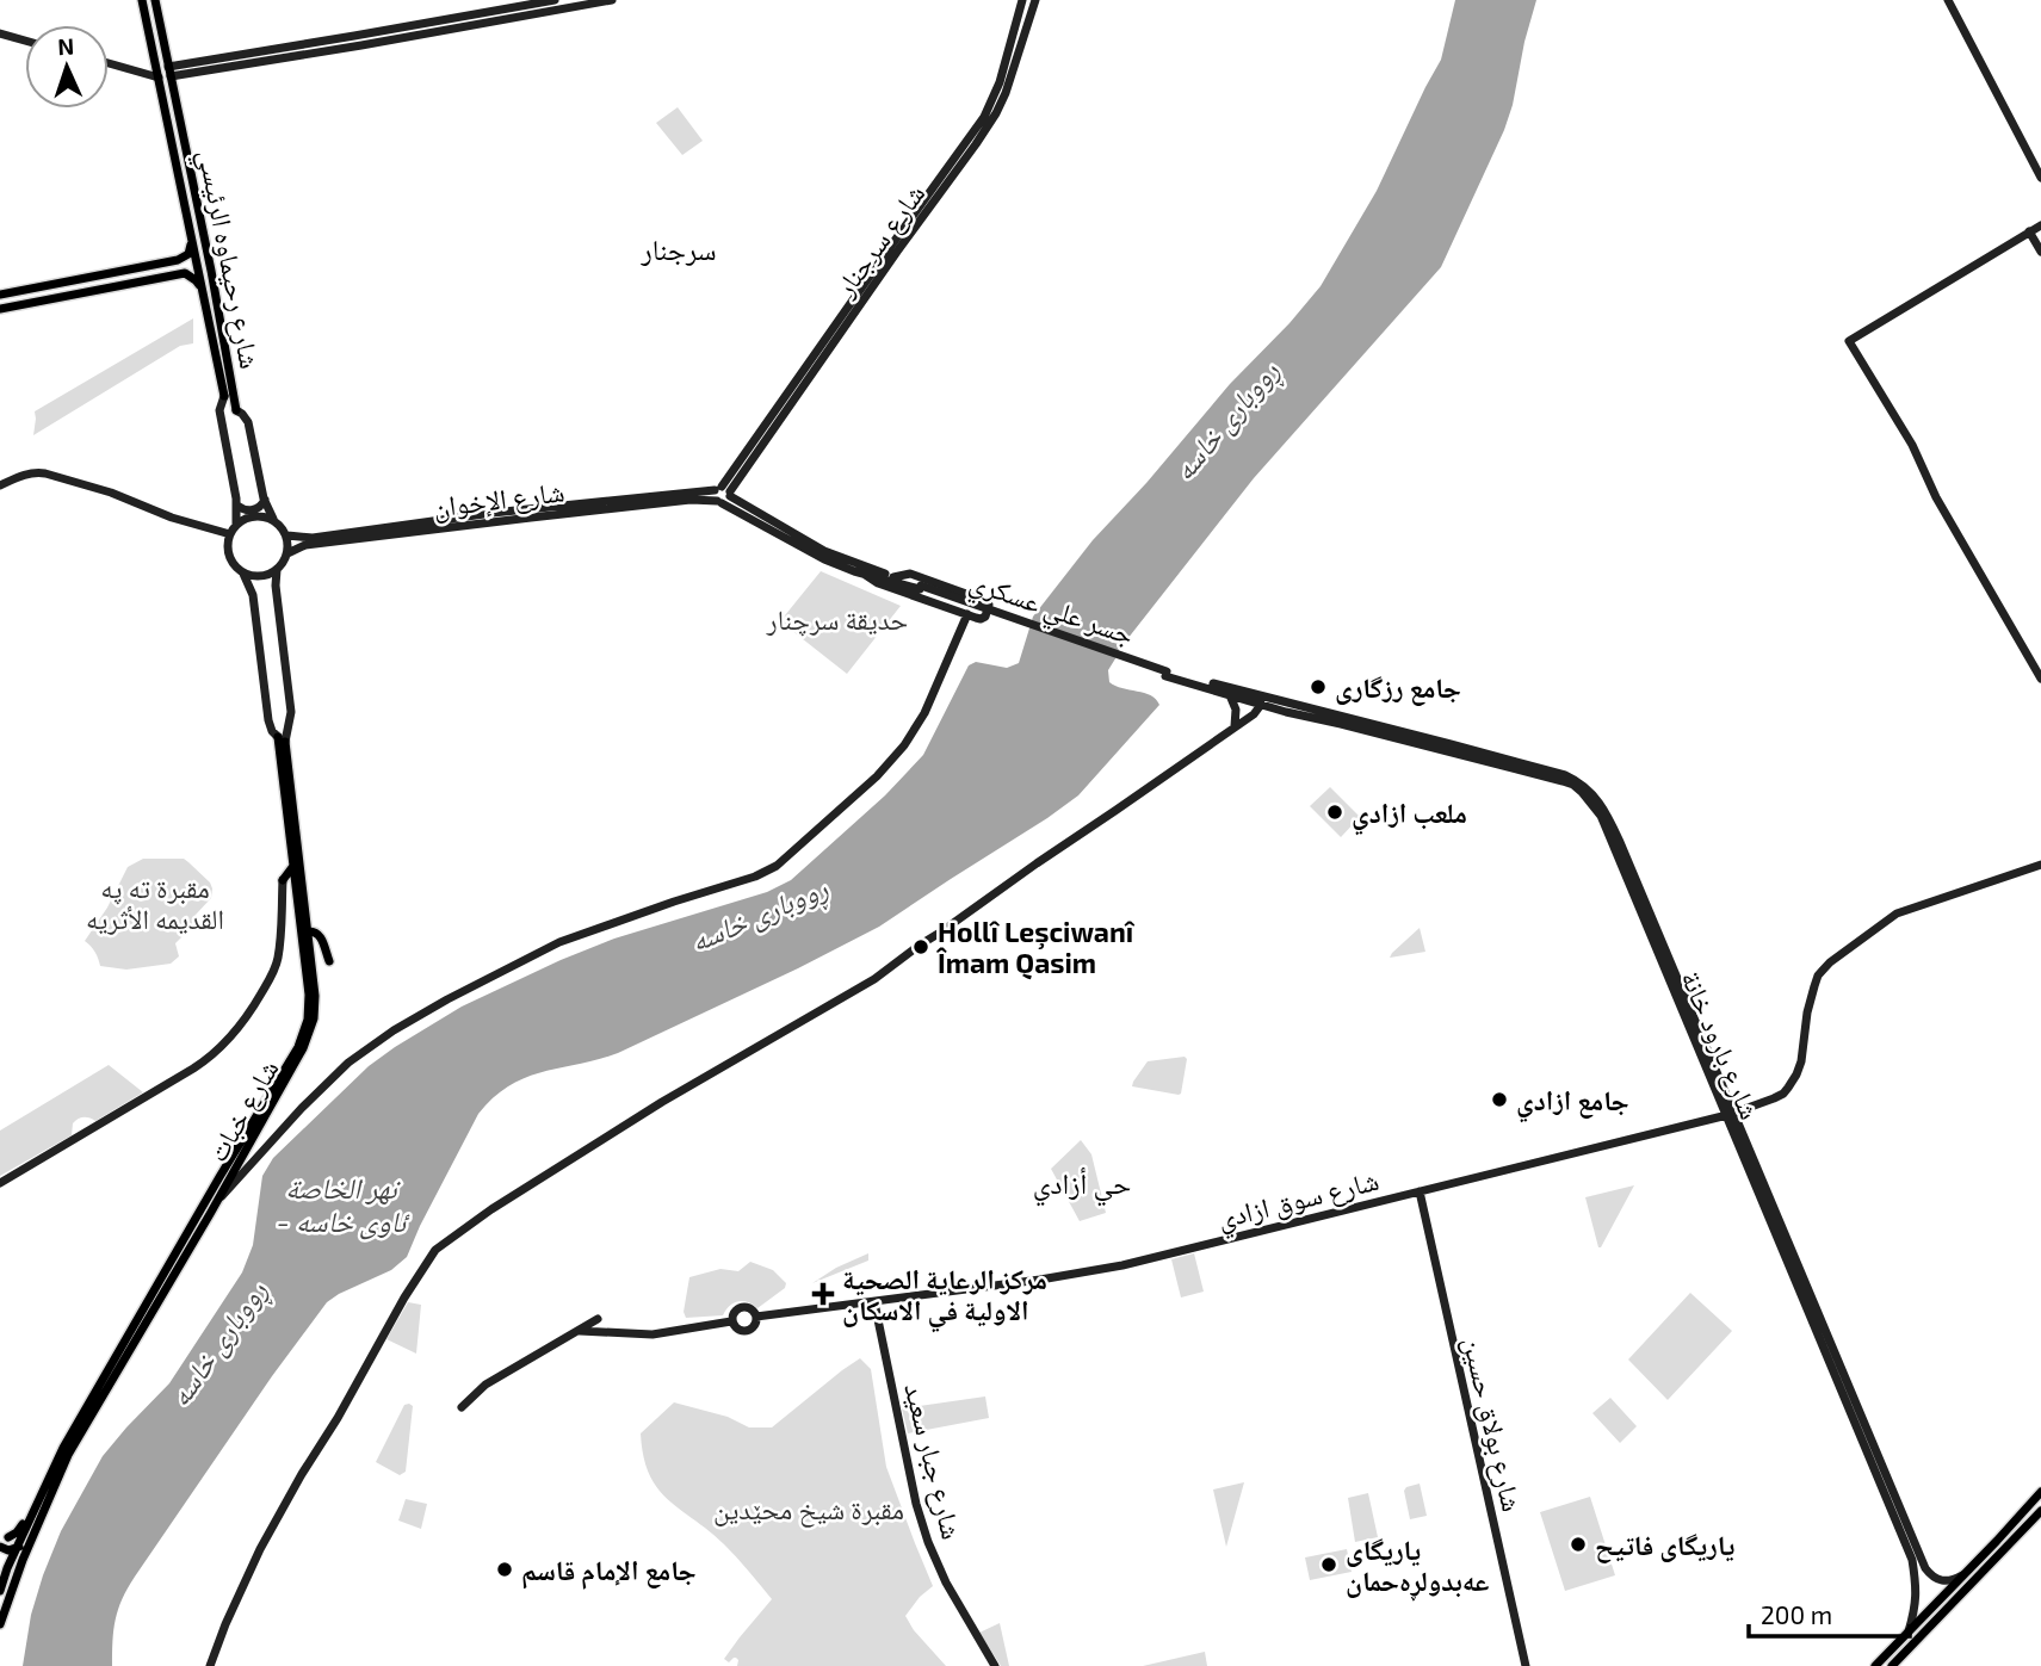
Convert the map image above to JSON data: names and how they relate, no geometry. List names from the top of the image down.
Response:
{
  "streets": {
    "main road": ["شارع رحيماوه الرئيسي", "شارع خبات"],
    "street": [
      "شارع سرجنار",
      "شارع الإخوان",
      "جسر علي عسكري",
      "شارع بارود خانة",
      "شارع سوق ازادي",
      "شارع بولاق حسين",
      "شارع جبار سعيد"
    ]
  },
  "crossings": [
    ["شارع سرجنار", "شارع الإخوان"],
    ["شارع رحيماوه الرئيسي", "شارع الإخوان"],
    ["شارع رحيماوه الرئيسي", "شارع خبات"],
    ["شارع الإخوان", "شارع خبات"],
    ["شارع بارود خانة", "شارع سوق ازادي"],
    ["شارع سوق ازادي", "شارع بولاق حسين"],
    ["شارع سوق ازادي", "شارع جبار سعيد"]
  ],
  "districts": ["سرجنار", "حي أزادي"],
  "water": ["ڕووباری خاسە", "نهر الخاصة - ئاوی خاسە"],
  "parks": ["حديقة سرچنار", "مقبرة ته په القديمه الأثريه", "مقبرة شيخ محێدین"],
  "places": {
    "other": [
      "جامع رزگاری",
      "ملعب ازادي",
      "Hollî Leşciwanî Îmam Qasim",
      "جامع ازادي",
      "یاریگای فاتیح",
      "یاریگای عەبدولڕەحمان",
      "جامع الإمام قاسم"
    ],
    "health": ["مركز الرعاية الصحية الاولية في الاسكان"]
  },
  "scale_bar": "200 m",
  "north": "top"
}
